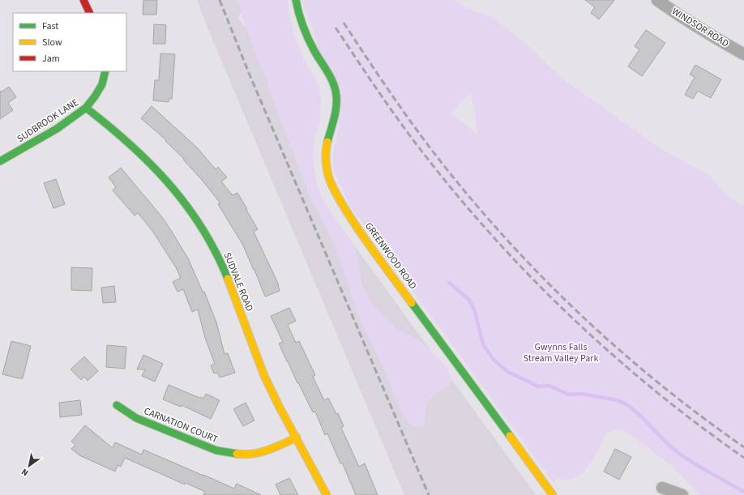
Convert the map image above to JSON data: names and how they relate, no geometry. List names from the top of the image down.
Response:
{
  "streets": {
    "street": [
      "WINDSOR ROAD",
      "SUDBROOK LANE",
      "GREENWOOD ROAD",
      "SUDVALE ROAD",
      "CARNATION COURT"
    ]
  },
  "crossings": [
    ["SUDBROOK LANE", "SUDVALE ROAD"],
    ["SUDVALE ROAD", "CARNATION COURT"]
  ],
  "parks": ["Gwynns Falls Stream Valley Park"],
  "legend": ["Fast", "Slow", "Jam"],
  "north": "bottom left"
}
